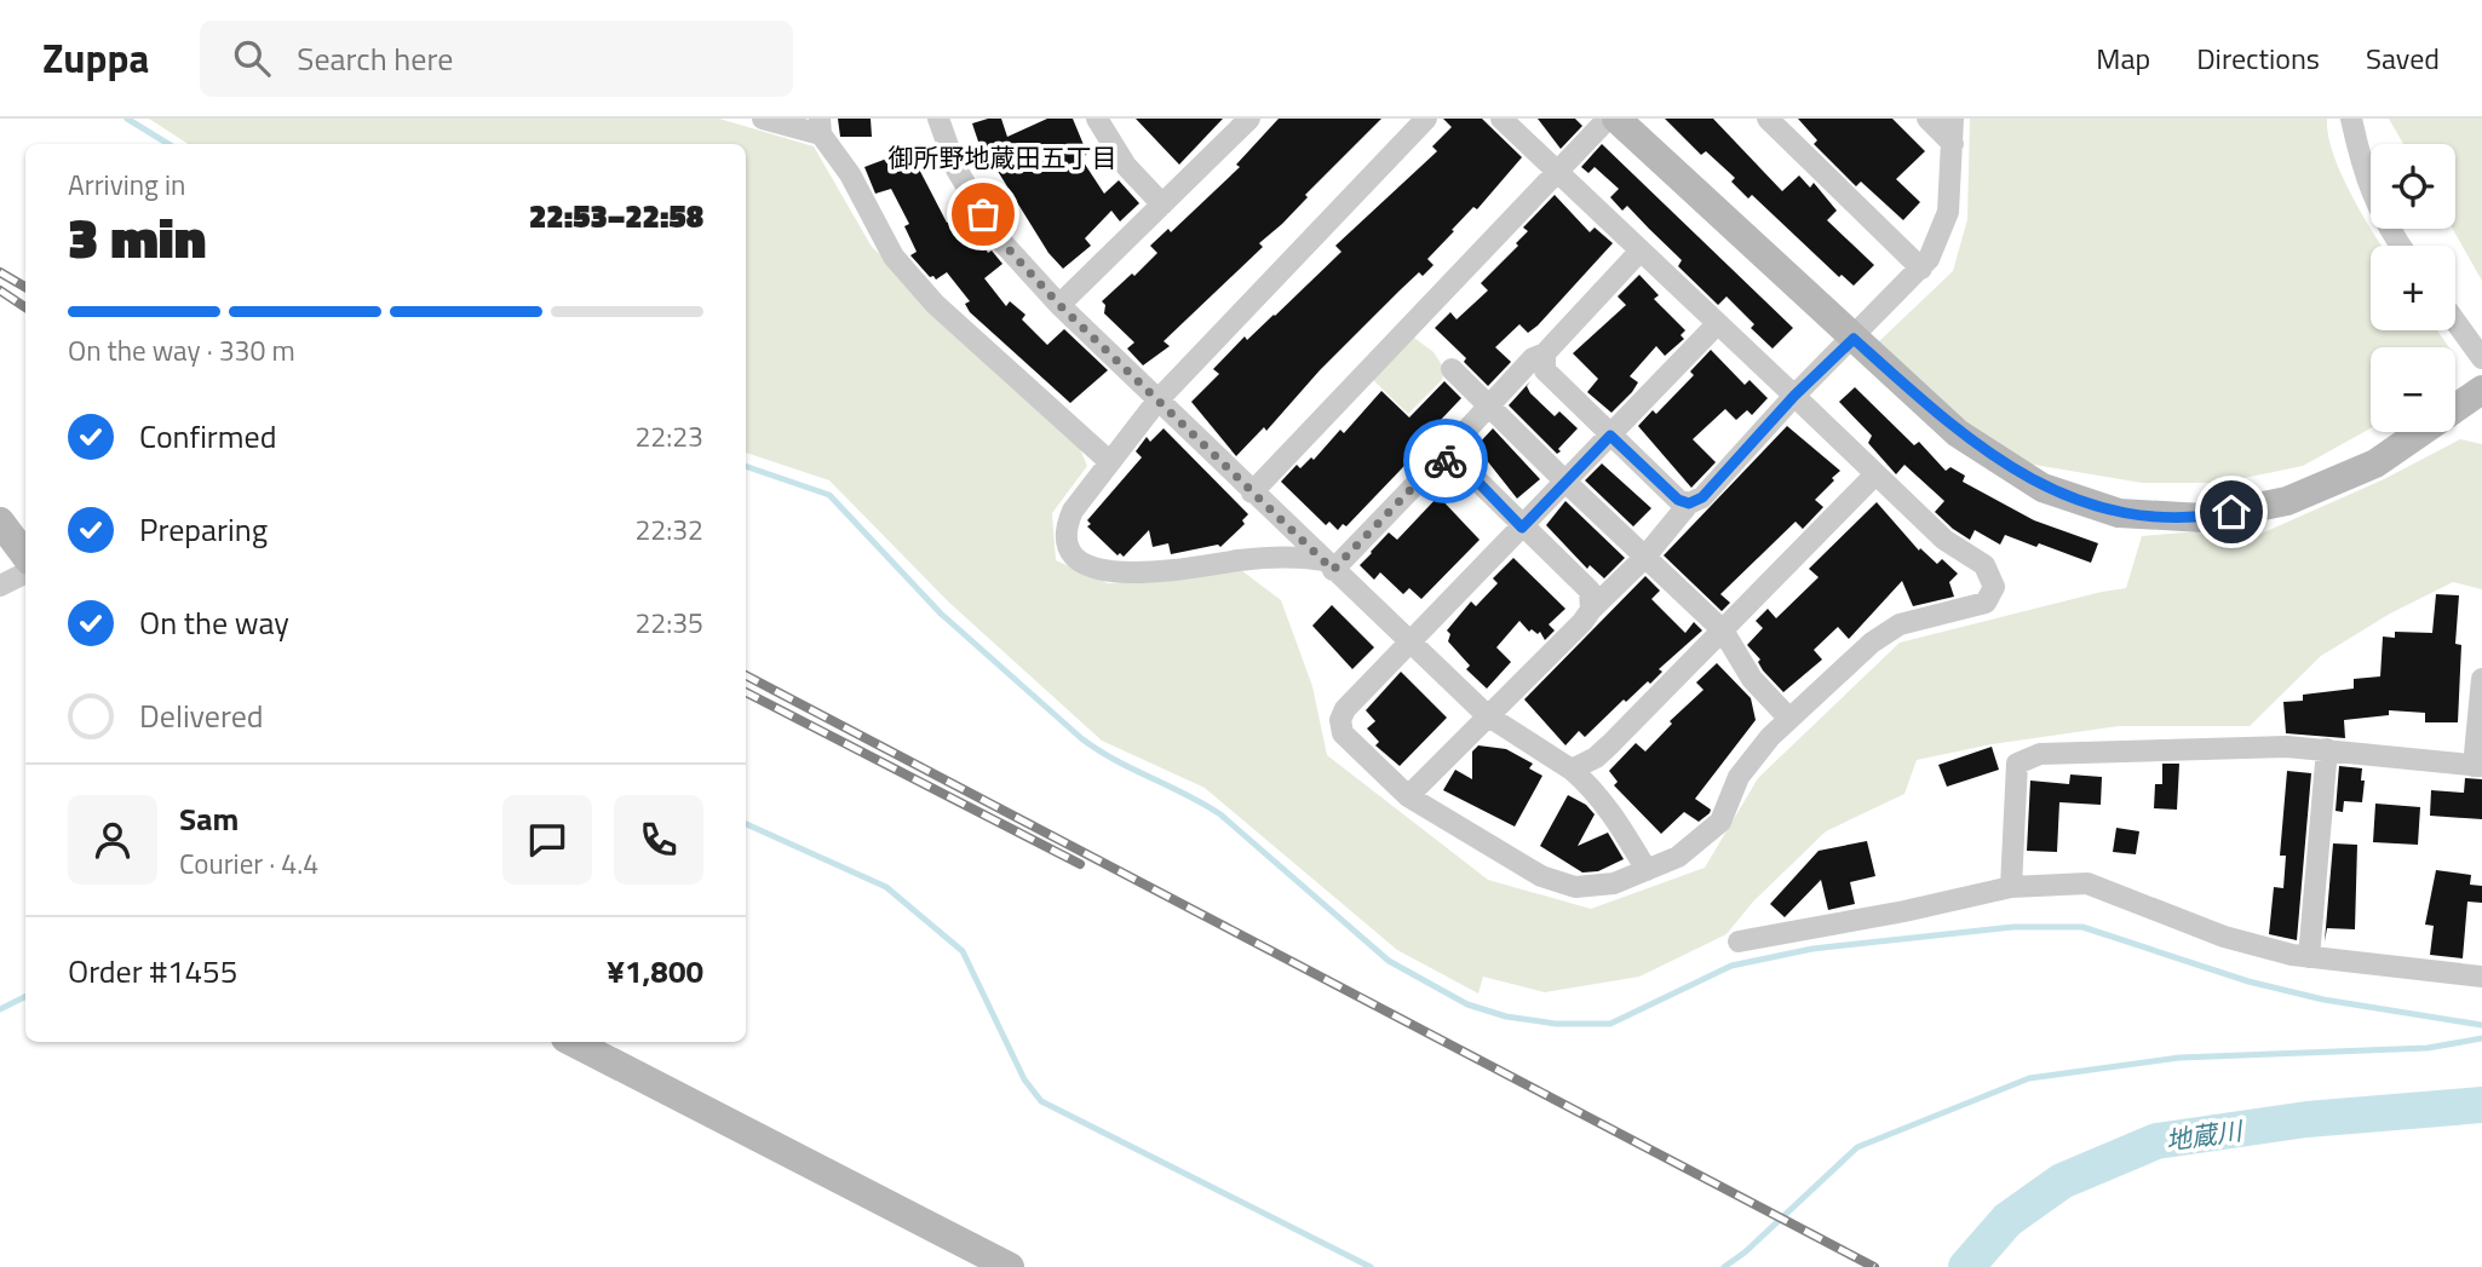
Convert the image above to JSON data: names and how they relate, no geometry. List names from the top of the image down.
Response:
{
  "districts": ["御所野地蔵田五丁目"],
  "water": ["地蔵川"],
  "page": {
    "header": "Zuppa",
    "search": "Search here",
    "nav": ["Map", "Directions", "Saved"],
    "map_buttons": ["+", "−"],
    "heading": ["3 min", "Arriving in", "22:53–22:58"],
    "panel": [
      "Sam",
      "Courier · 4.4",
      "Order #1455",
      "¥1,800"
    ],
    "bar": "On the way · 330 m",
    "list": [
      ["Confirmed", "22:23"],
      ["Preparing", "22:32"],
      ["On the way", "22:35"],
      "Delivered"
    ]
  }
}
